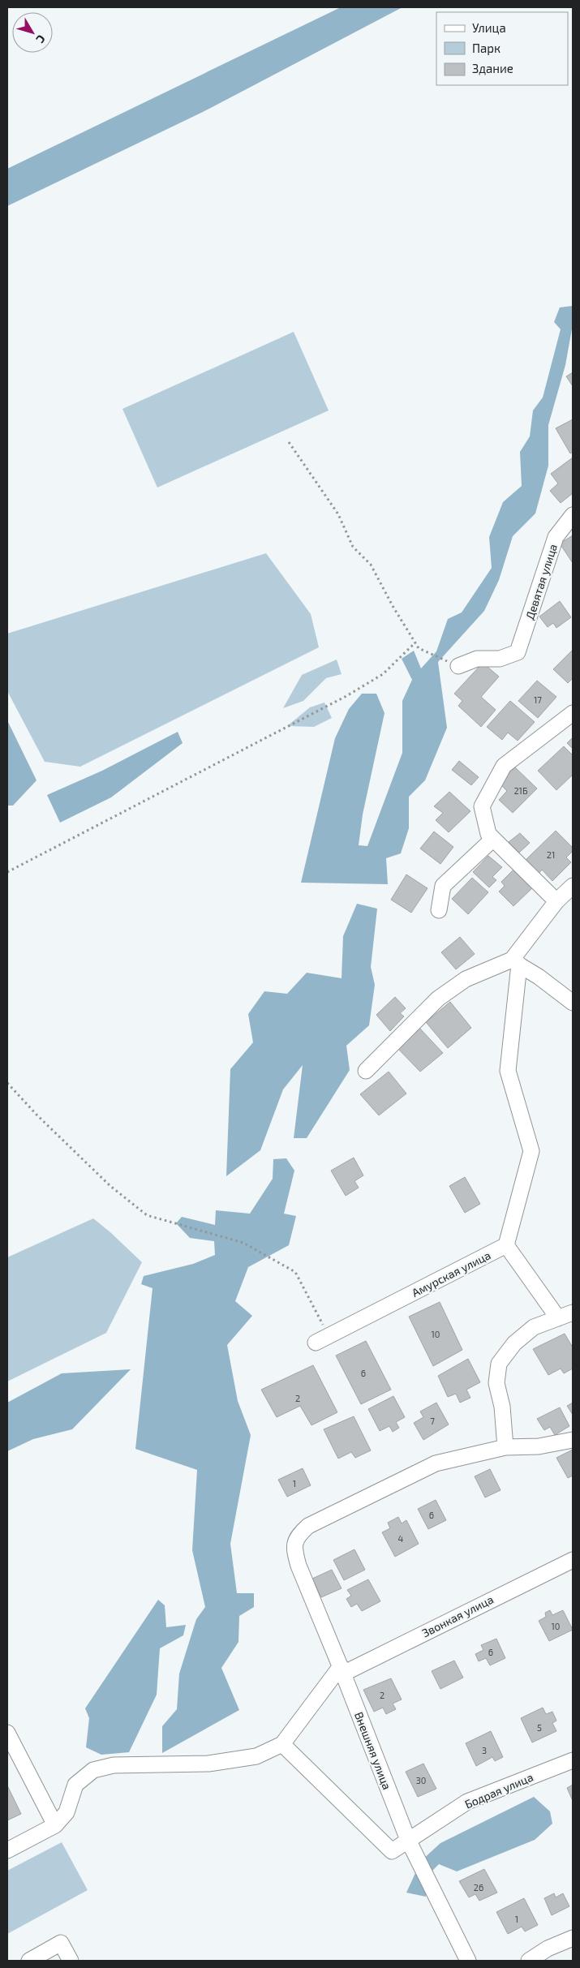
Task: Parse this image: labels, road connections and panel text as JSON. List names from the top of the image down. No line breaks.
{"streets":{"street":["Девятая улица","Амурская улица","Звонкая улица","Внешняя улица","Бодрая улица"]},"crossings":[["Звонкая улица","Внешняя улица"],["Внешняя улица","Бодрая улица"]],"house_numbers":["17","21Б","21","10","6","2","7","1","6","4","10","6","2","5","3","30","26","1"],"legend":["Улица","Парк","Здание"],"north":"bottom right"}
